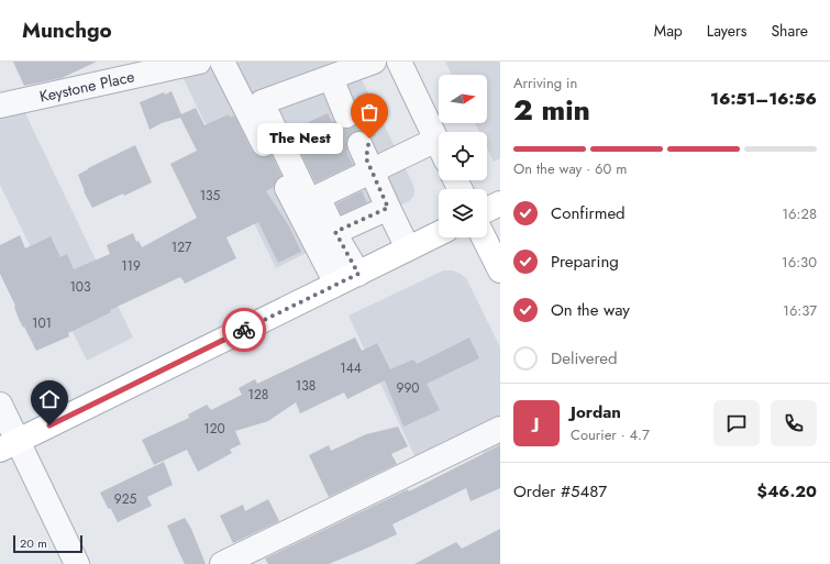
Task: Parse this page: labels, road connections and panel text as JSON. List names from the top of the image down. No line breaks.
{"streets":{"street":["Keystone Place"]},"places":["The Nest"],"house_numbers":["135","127","119","103","101","144","138","990","128","120","925"],"scale_bar":"20 m","north":"right","page":{"header":"Munchgo","nav":["Map","Layers","Share"],"heading":["2 min","Arriving in","16:51–16:56"],"panel":["Jordan","Courier · 4.7","Order #5487","$46.20"],"bubble":"The Nest","bar":"On the way · 60 m","list":[["Confirmed","16:28"],["Preparing","16:30"],["On the way","16:37"],"Delivered"],"round":"J","scale":"20 m"}}
